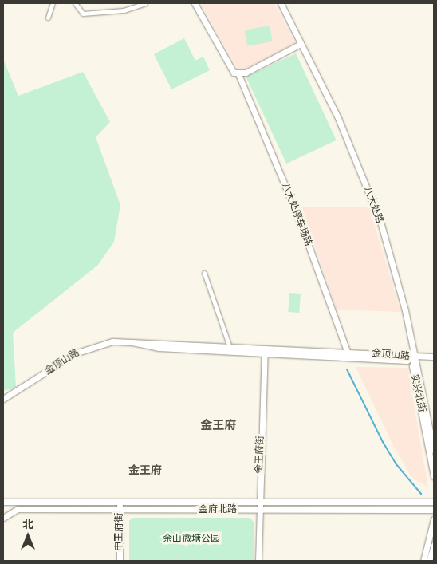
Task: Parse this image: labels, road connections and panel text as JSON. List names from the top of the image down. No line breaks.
{"streets":{"street":["八大处路","八大处停车场路","金顶山路","实兴北街","金王府街","金府北路","申王府街"]},"crossings":[["八大处路","金顶山路"],["八大处路","实兴北街"],["八大处停车场路","金顶山路"],["金顶山路","实兴北街"],["金顶山路","金王府街"],["金王府街","金府北路"],["金府北路","申王府街"]],"districts":["金王府","金王府"],"parks":["余山微塘公园"],"north":"top"}
